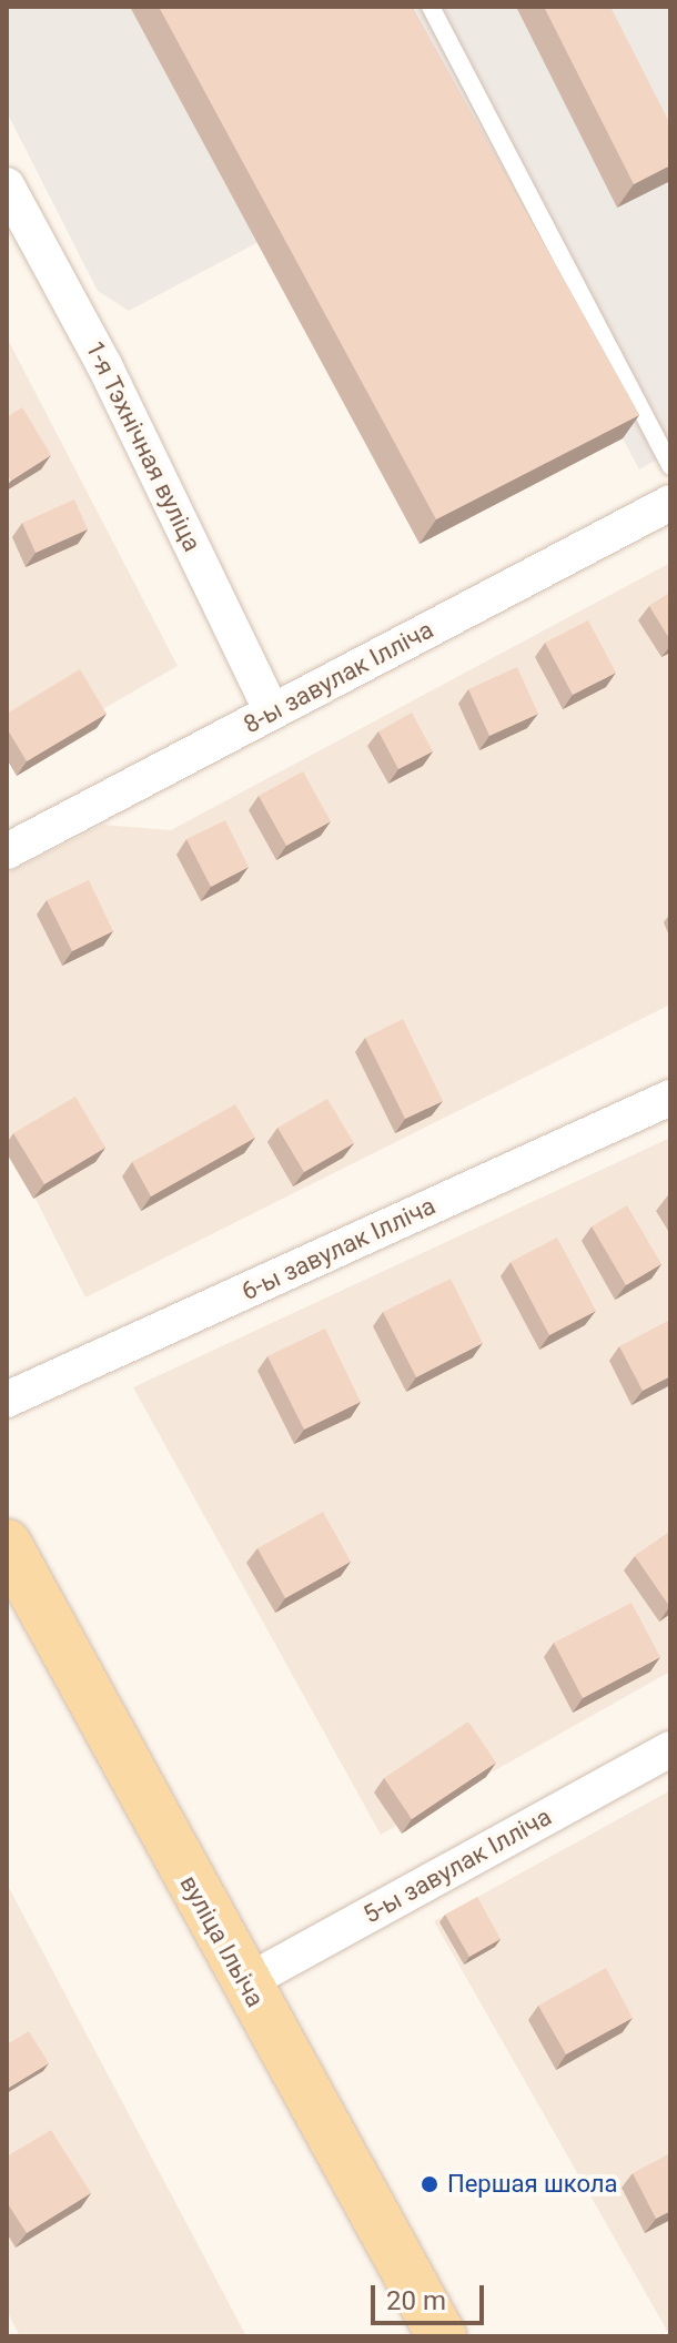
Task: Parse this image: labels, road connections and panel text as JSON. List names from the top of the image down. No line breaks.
{"streets":{"main road":["вуліца Ільіча"],"street":["1-я Тэхнічная вуліца","8-ы завулак Ілліча","6-ы завулак Ілліча","5-ы завулак Ілліча"]},"crossings":[["1-я Тэхнічная вуліца","8-ы завулак Ілліча"],["5-ы завулак Ілліча","вуліца Ільіча"]],"places":["Першая школа"],"scale_bar":"20 m"}
